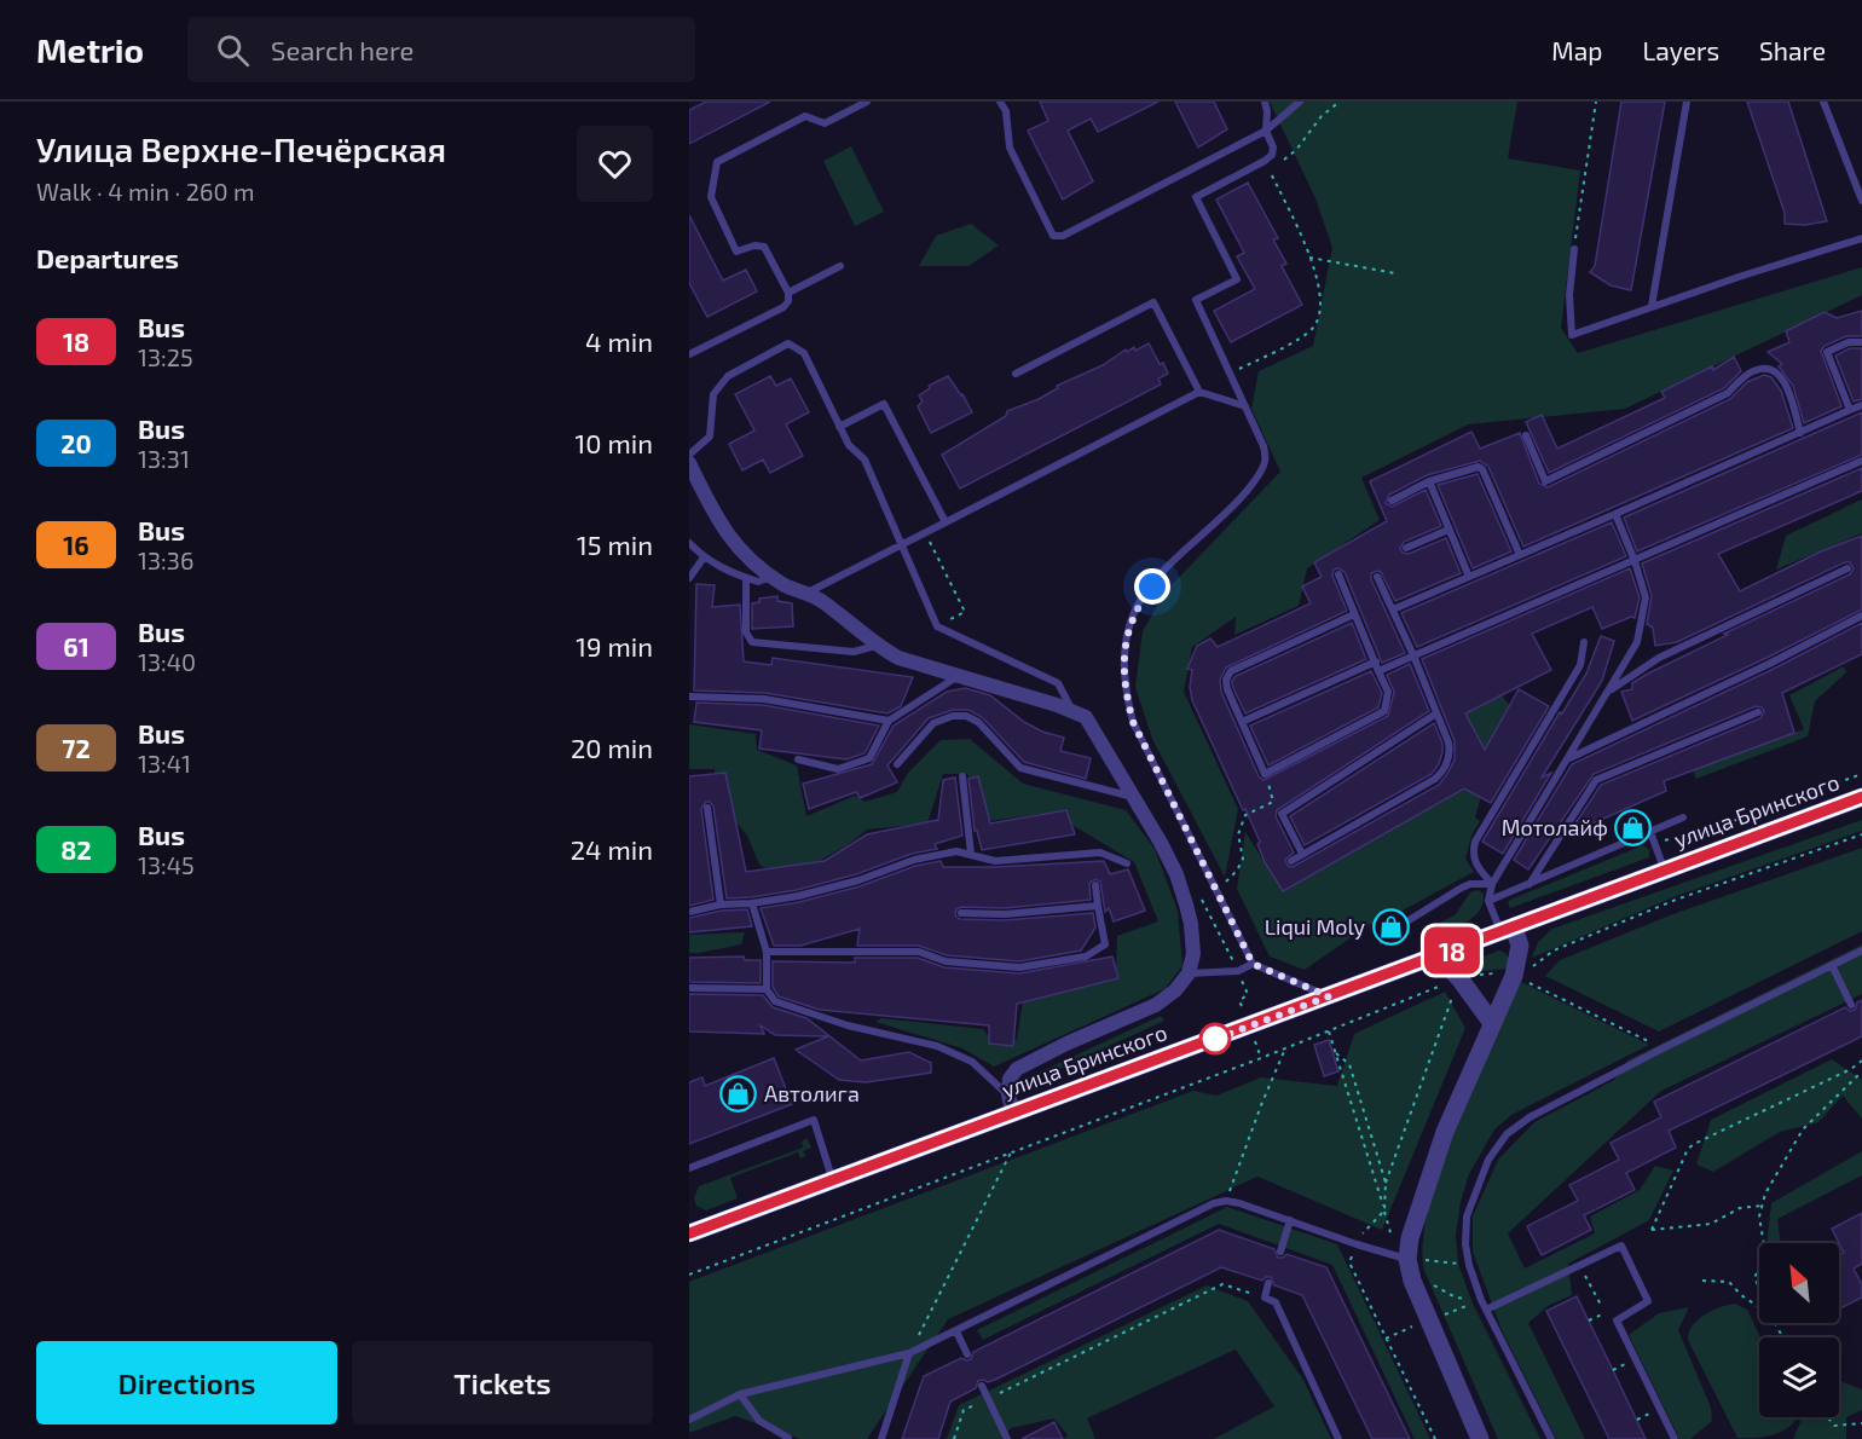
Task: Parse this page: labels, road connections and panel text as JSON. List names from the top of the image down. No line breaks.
{"streets":{"main road":["улица Бринского"]},"places":{"shop":["Мотолайф","Liqui Moly","Автолига"]},"lines":["bus line 18"],"north":"top left","page":{"header":"Metrio","search":"Search here","nav":["Map","Layers","Share"],"heading":[["Улица Верхне-Печёрская","Walk · 4 min · 260 m"],"Departures"],"on_map":"18","list":[{"mark":"18","name":"Bus","note":"13:25","value":"4 min"},{"mark":"20","name":"Bus","note":"13:31","value":"10 min"},{"mark":"16","name":"Bus","note":"13:36","value":"15 min"},{"mark":"61","name":"Bus","note":"13:40","value":"19 min"},{"mark":"72","name":"Bus","note":"13:41","value":"20 min"},{"mark":"82","name":"Bus","note":"13:45","value":"24 min"}],"buttons":["Directions","Tickets"]}}
